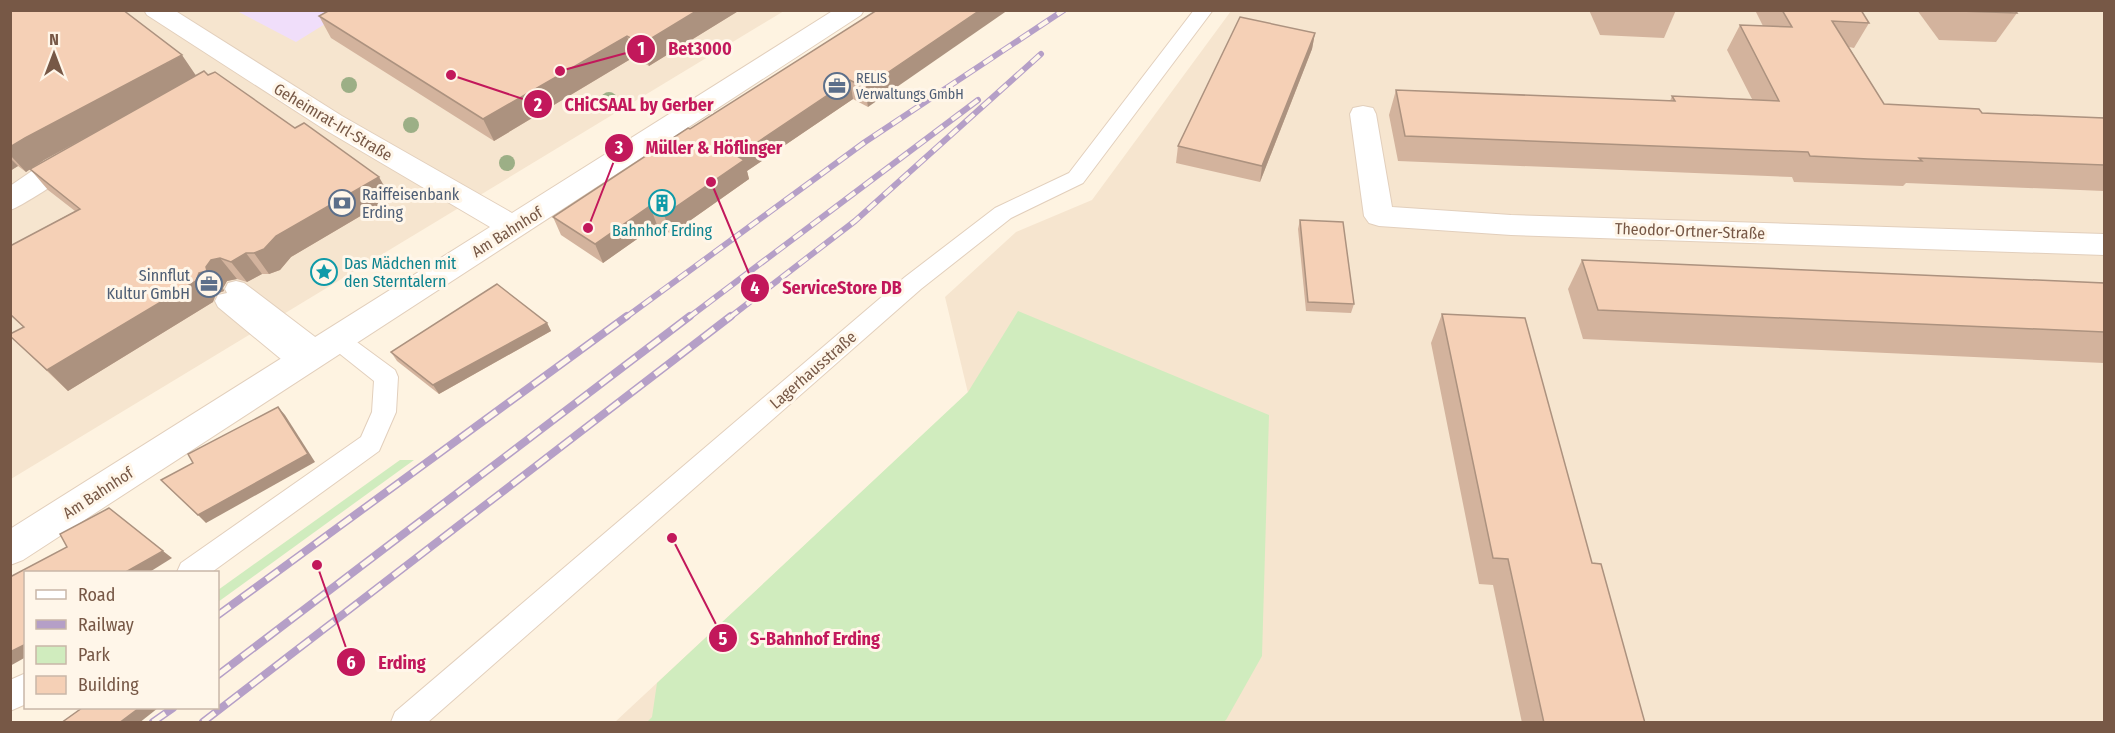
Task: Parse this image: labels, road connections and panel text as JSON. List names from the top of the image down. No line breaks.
{"streets":{"street":["Geheimrat-Irl-Straße","Theodor-Ortner-Straße","Am Bahnhof"],"lane":["Lagerhausstraße"]},"crossings":[["Geheimrat-Irl-Straße","Am Bahnhof"]],"places":{"other":["Bet3000","CHiCSAAL by Gerber","ServiceStore DB","Müller & Höflinger","S-Bahnhof Erding","Erding"],"office":["RELIS Verwaltungs GmbH","Sinnflut Kultur GmbH"],"bank":["Raiffeisenbank Erding"],"building":["Bahnhof Erding"],"place":["Das Mädchen mit den Sterntalern"]},"legend":["Road","Railway","Park","Building"],"north":"top"}
